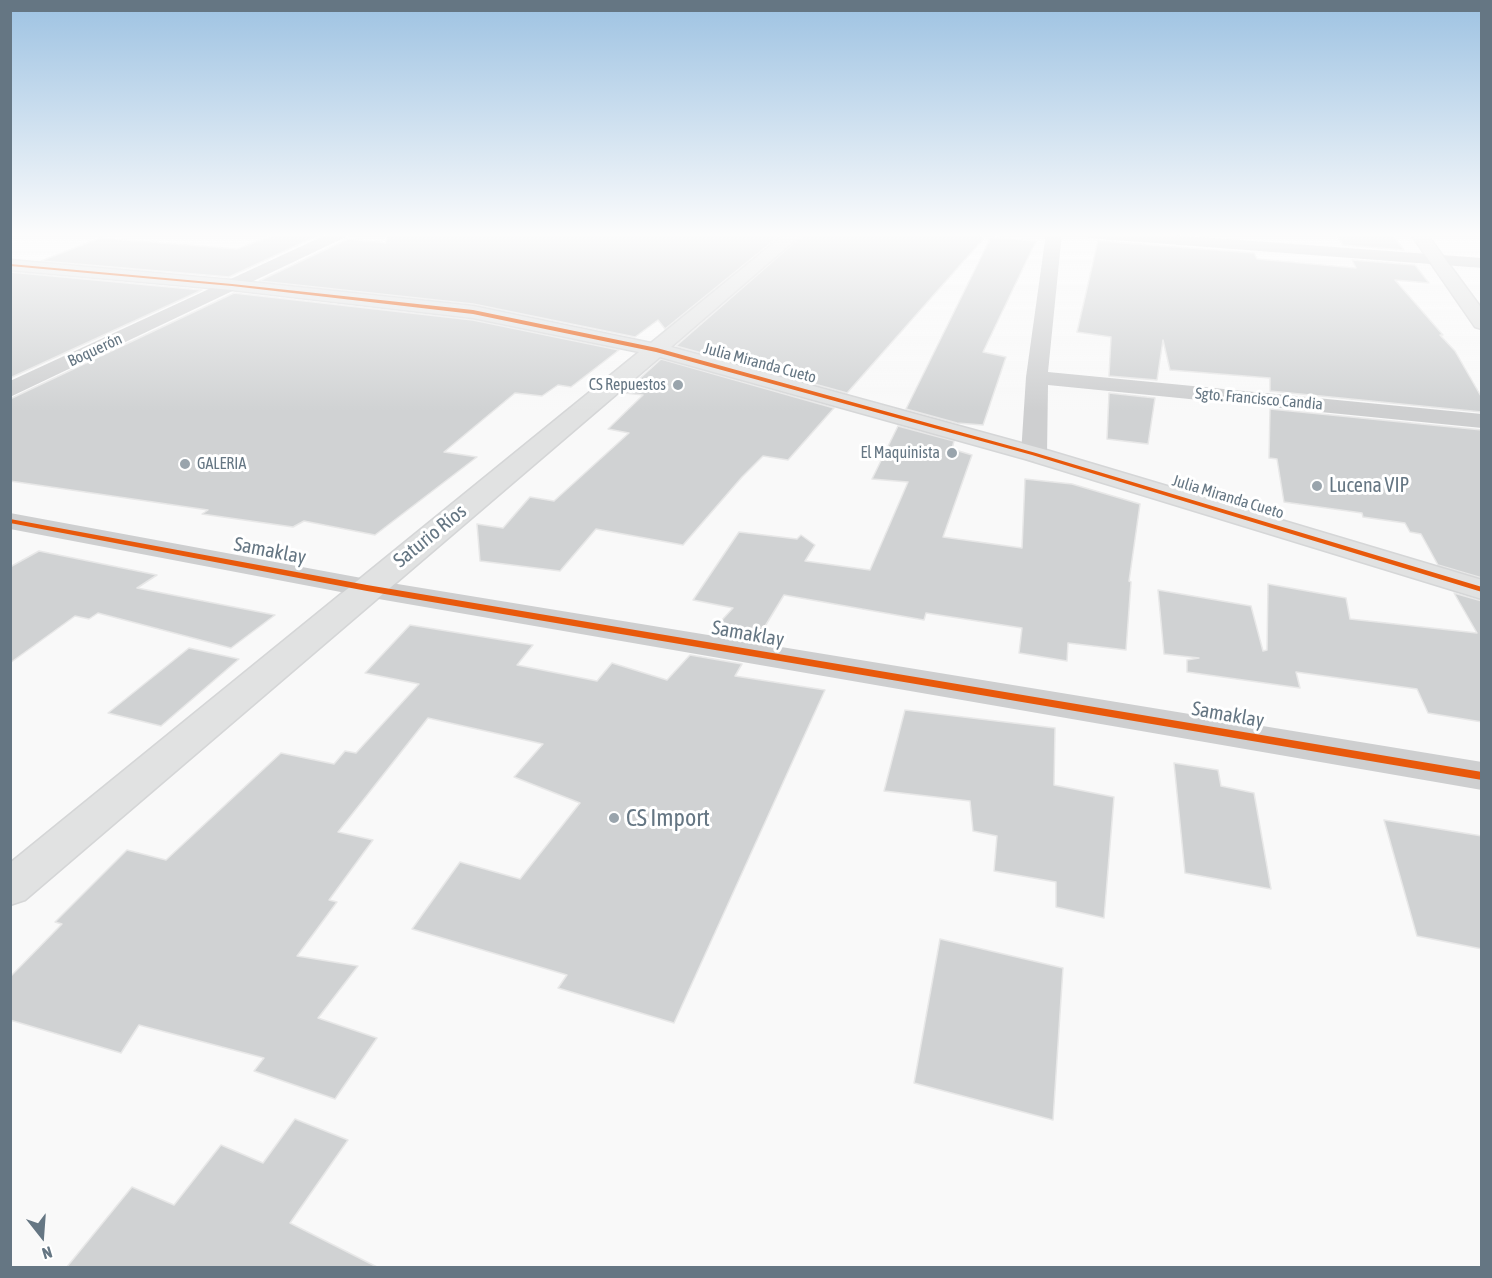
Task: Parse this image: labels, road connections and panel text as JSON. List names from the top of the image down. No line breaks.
{"streets":{"street":["Boquerón","Julia Miranda Cueto","Sgto. Francisco Candia","Saturio Ríos","Samaklay"]},"crossings":[["Julia Miranda Cueto","Saturio Ríos"],["Saturio Ríos","Samaklay"]],"places":["CS Repuestos","El Maquinista","GALERIA","Lucena VIP","CS Import"],"north":"bottom"}
